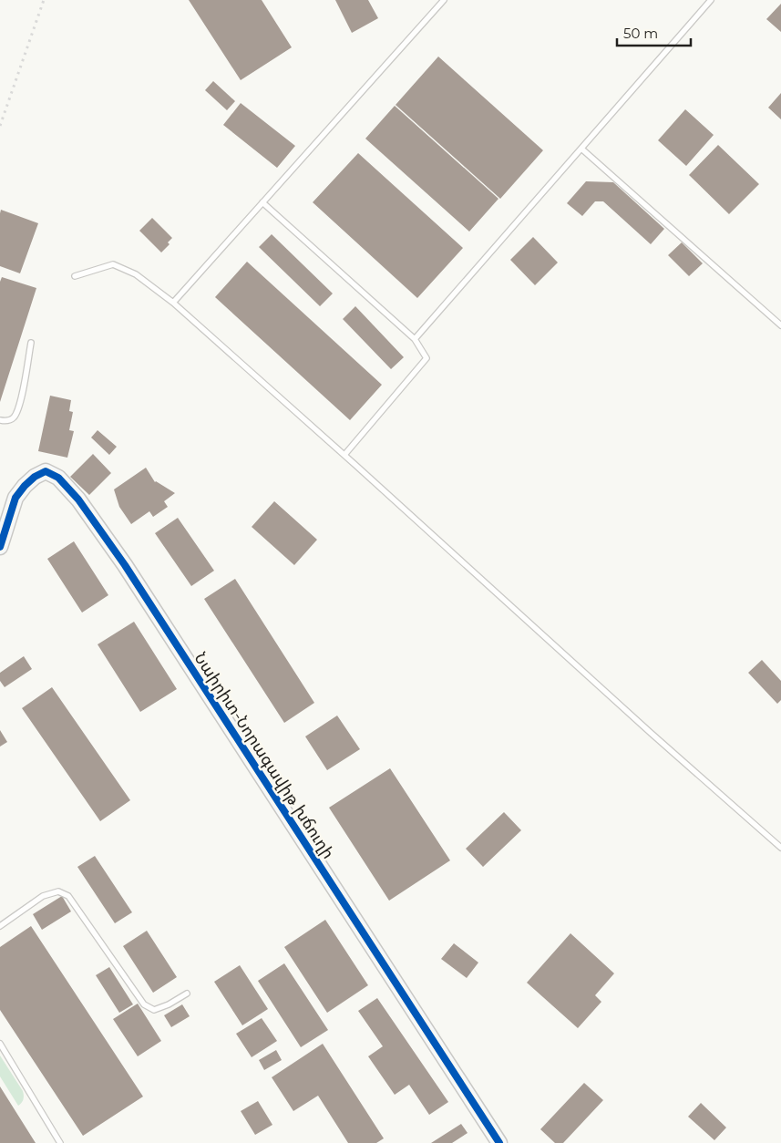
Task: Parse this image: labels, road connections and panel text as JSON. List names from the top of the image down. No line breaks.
{"streets":{"street":["Նաիրիտ-Նորագավիթ խճուղի"]},"scale_bar":"50 m"}
